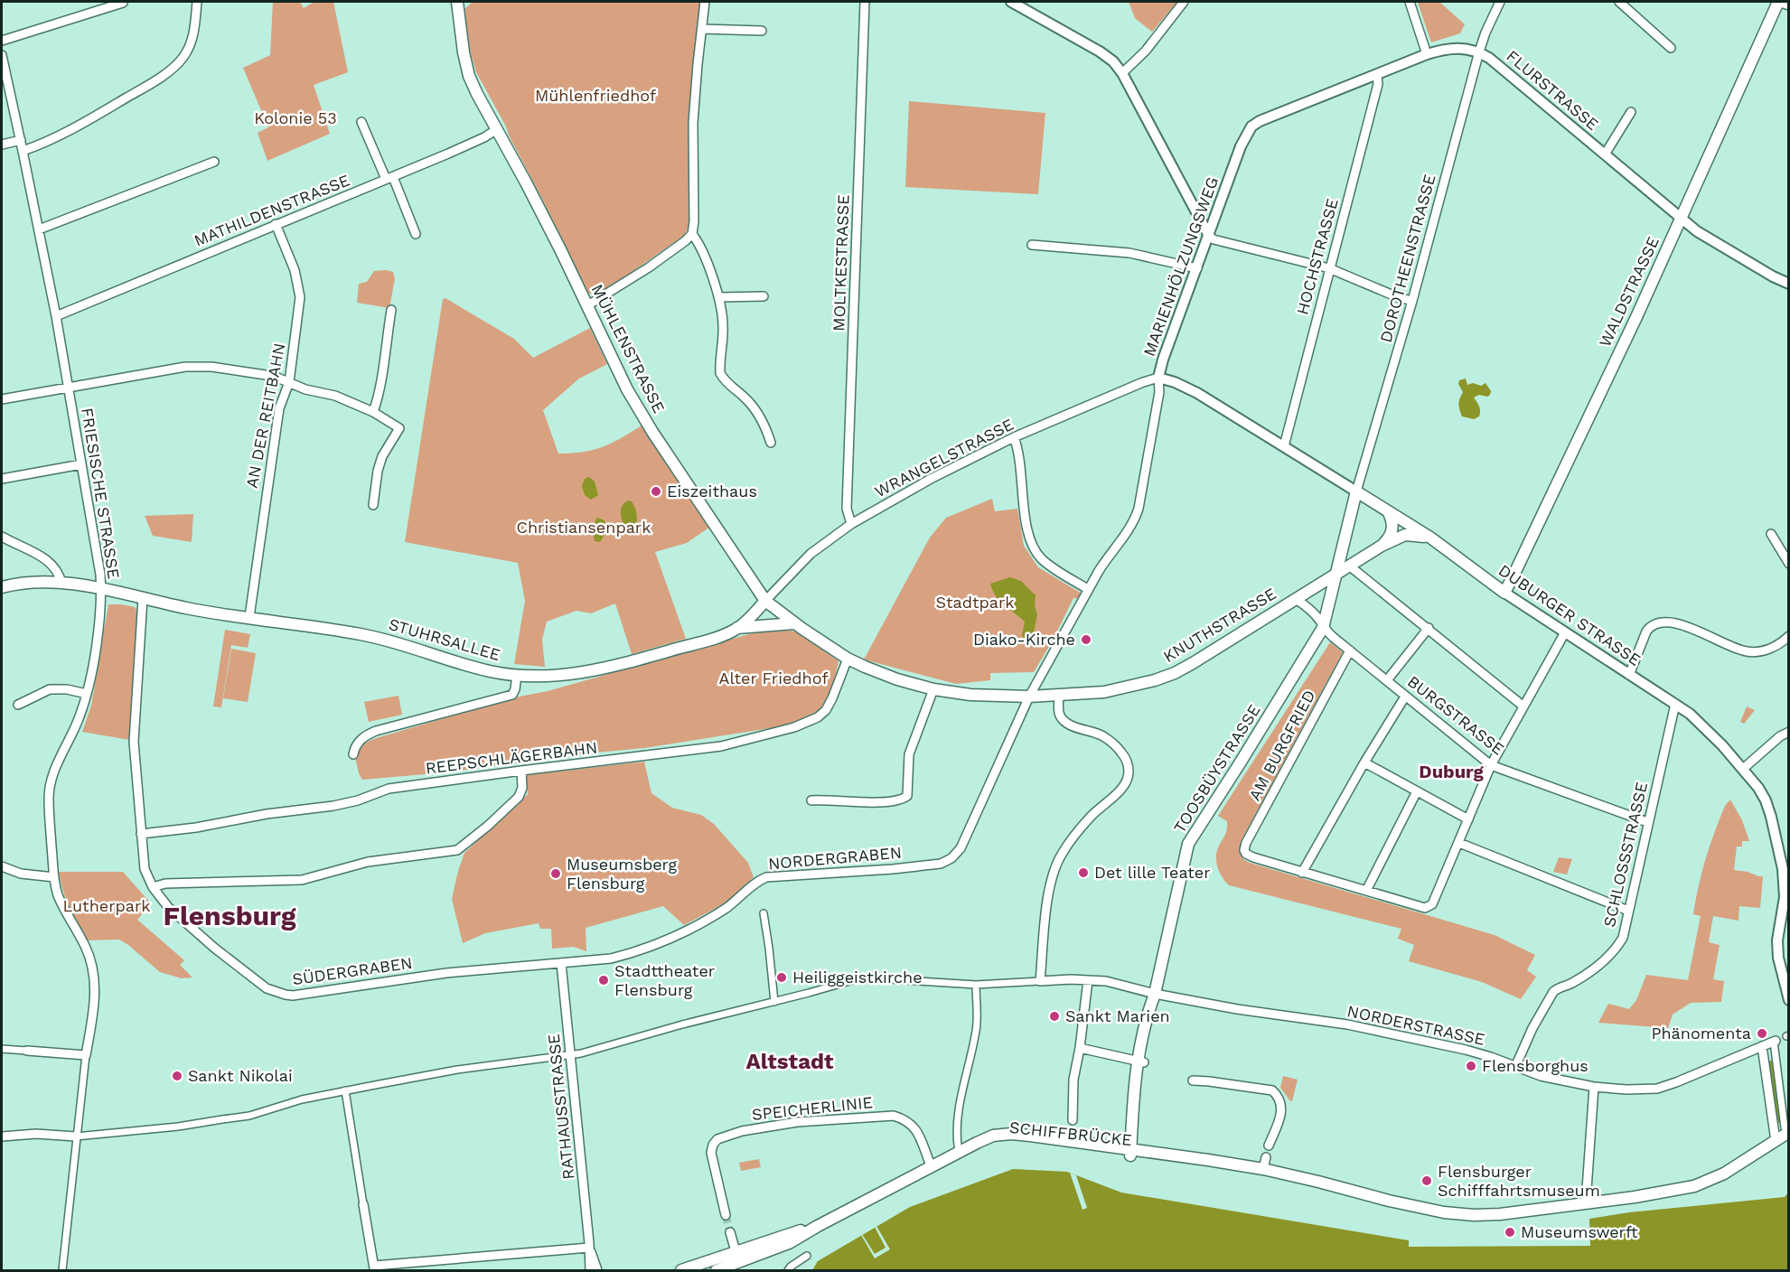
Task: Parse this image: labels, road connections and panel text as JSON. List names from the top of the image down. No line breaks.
{"streets":{"main road":["WALDSTRASSE","MÜHLENSTRASSE","DUBURGER STRASSE","KNUTHSTRASSE","STUHRSALLEE","TOOSBÜYSTRASSE","SCHIFFBRÜCKE"],"street":["FLURSTRASSE","MATHILDENSTRASSE","HOCHSTRASSE","DOROTHEENSTRASSE","MOLTKESTRASSE","MARIENHÖLZUNGSWEG","AN DER REITBAHN","WRANGELSTRASSE","FRIESISCHE STRASSE","BURGSTRASSE","AM BURGFRIED","REEPSCHLÄGERBAHN","SCHLOSSSTRASSE","NORDERGRABEN","SÜDERGRABEN","NORDERSTRASSE","RATHAUSSTRASSE","SPEICHERLINIE"]},"crossings":[["FLURSTRASSE","DOROTHEENSTRASSE"],["FLURSTRASSE","MARIENHÖLZUNGSWEG"],["FLURSTRASSE","WALDSTRASSE"],["MATHILDENSTRASSE","MÜHLENSTRASSE"],["MATHILDENSTRASSE","AN DER REITBAHN"],["MATHILDENSTRASSE","FRIESISCHE STRASSE"],["HOCHSTRASSE","MARIENHÖLZUNGSWEG"],["HOCHSTRASSE","DUBURGER STRASSE"],["DOROTHEENSTRASSE","MARIENHÖLZUNGSWEG"],["DOROTHEENSTRASSE","DUBURGER STRASSE"],["DOROTHEENSTRASSE","TOOSBÜYSTRASSE"],["MOLTKESTRASSE","WRANGELSTRASSE"],["MARIENHÖLZUNGSWEG","WRANGELSTRASSE"],["MARIENHÖLZUNGSWEG","DUBURGER STRASSE"],["MARIENHÖLZUNGSWEG","KNUTHSTRASSE"],["MARIENHÖLZUNGSWEG","NORDERGRABEN"],["WALDSTRASSE","DUBURGER STRASSE"],["MÜHLENSTRASSE","WRANGELSTRASSE"],["MÜHLENSTRASSE","KNUTHSTRASSE"],["MÜHLENSTRASSE","STUHRSALLEE"],["MÜHLENSTRASSE","REEPSCHLÄGERBAHN"],["AN DER REITBAHN","STUHRSALLEE"],["WRANGELSTRASSE","DUBURGER STRASSE"],["WRANGELSTRASSE","STUHRSALLEE"],["FRIESISCHE STRASSE","STUHRSALLEE"],["DUBURGER STRASSE","KNUTHSTRASSE"],["DUBURGER STRASSE","TOOSBÜYSTRASSE"],["DUBURGER STRASSE","SCHLOSSSTRASSE"],["KNUTHSTRASSE","BURGSTRASSE"],["KNUTHSTRASSE","REEPSCHLÄGERBAHN"],["KNUTHSTRASSE","TOOSBÜYSTRASSE"],["KNUTHSTRASSE","NORDERGRABEN"],["STUHRSALLEE","SÜDERGRABEN"],["BURGSTRASSE","AM BURGFRIED"],["BURGSTRASSE","TOOSBÜYSTRASSE"],["BURGSTRASSE","SCHLOSSSTRASSE"],["REEPSCHLÄGERBAHN","SÜDERGRABEN"],["TOOSBÜYSTRASSE","NORDERSTRASSE"],["TOOSBÜYSTRASSE","SCHIFFBRÜCKE"],["SCHLOSSSTRASSE","NORDERSTRASSE"],["NORDERGRABEN","SÜDERGRABEN"],["NORDERGRABEN","RATHAUSSTRASSE"],["SÜDERGRABEN","RATHAUSSTRASSE"],["SPEICHERLINIE","SCHIFFBRÜCKE"]],"districts":["Duburg","Flensburg","Altstadt"],"parks":["Mühlenfriedhof","Kolonie 53","Christiansenpark","Stadtpark","Alter Friedhof","Lutherpark"],"places":["Eiszeithaus","Diako-Kirche","Det lille Teater","Museumsberg Flensburg","Heiliggeistkirche","Stadttheater Flensburg","Sankt Marien","Phänomenta","Flensborghus","Sankt Nikolai","Flensburger Schifffahrtsmuseum","Museumswerft"]}
